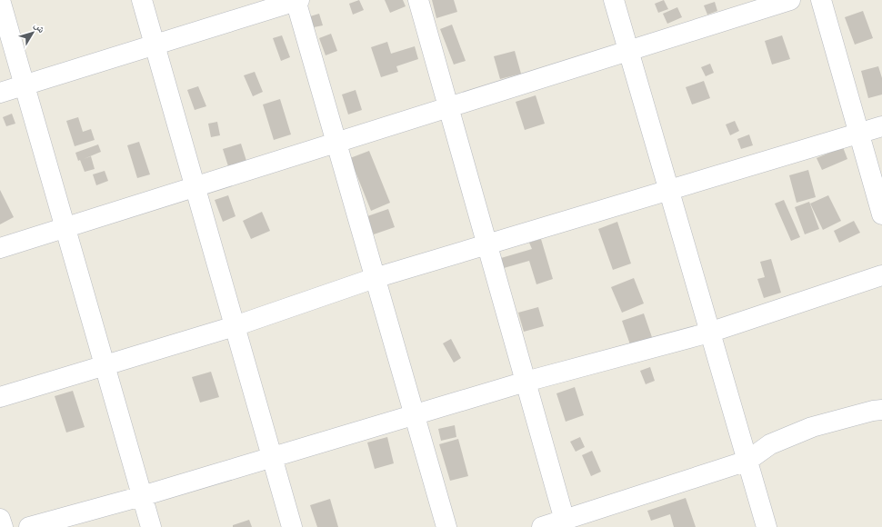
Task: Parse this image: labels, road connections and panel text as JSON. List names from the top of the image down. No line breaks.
{"north":"top right"}
